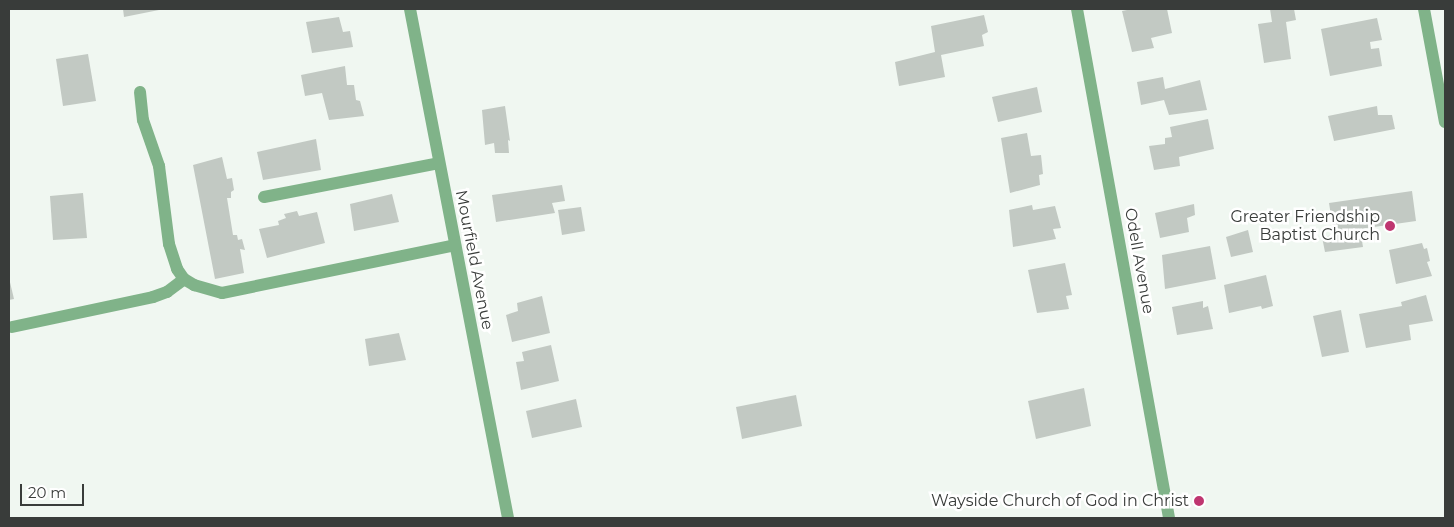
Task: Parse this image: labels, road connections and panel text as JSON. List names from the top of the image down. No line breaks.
{"streets":{"street":["Mourfield Avenue","Odell Avenue"]},"places":["Greater Friendship Baptist Church","Wayside Church of God in Christ"],"scale_bar":"20 m"}
